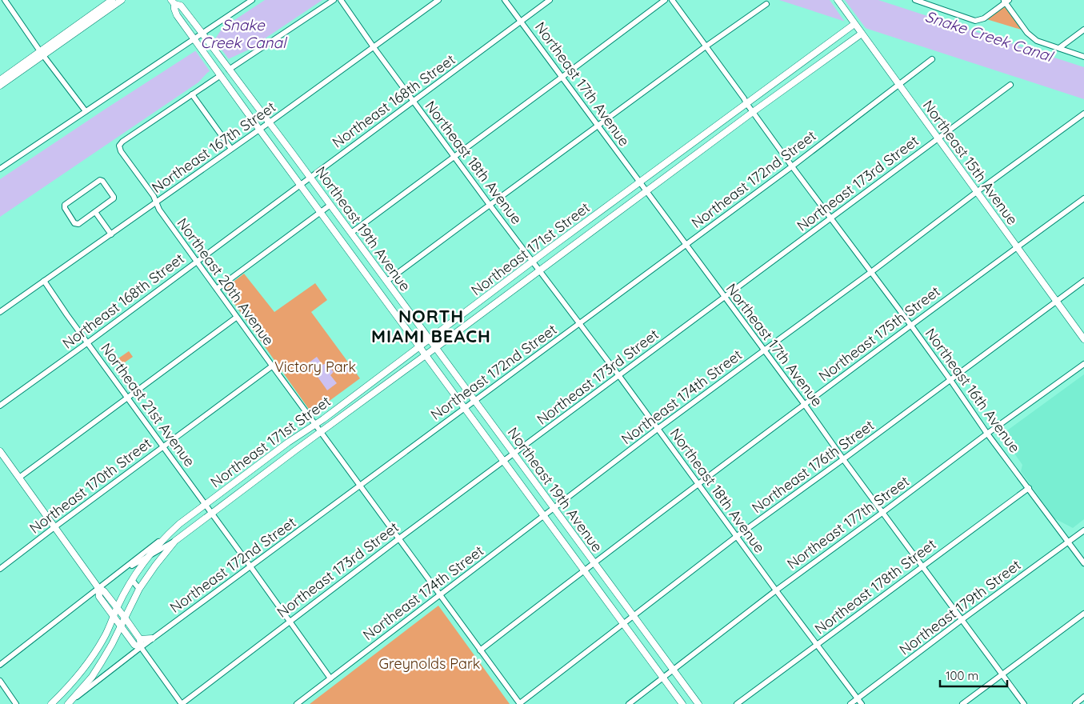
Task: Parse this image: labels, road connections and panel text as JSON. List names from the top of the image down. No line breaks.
{"streets":{"street":["Northeast 17th Avenue","Northeast 168th Street","Northeast 167th Street","Northeast 18th Avenue","Northeast 15th Avenue","Northeast 172nd Street","Northeast 173rd Street","Northeast 19th Avenue","Northeast 171st Street","Northeast 20th Avenue","Northeast 175th Street","Northeast 16th Avenue","Northeast 174th Street","Northeast 21st Avenue","Northeast 176th Street","Northeast 170th Street","Northeast 177th Street","Northeast 178th Street","Northeast 179th Street"]},"crossings":[["Northeast 17th Avenue","Northeast 168th Street"],["Northeast 17th Avenue","Northeast 172nd Street"],["Northeast 17th Avenue","Northeast 173rd Street"],["Northeast 17th Avenue","Northeast 171st Street"],["Northeast 17th Avenue","Northeast 175th Street"],["Northeast 17th Avenue","Northeast 174th Street"],["Northeast 17th Avenue","Northeast 176th Street"],["Northeast 17th Avenue","Northeast 177th Street"],["Northeast 17th Avenue","Northeast 178th Street"],["Northeast 17th Avenue","Northeast 179th Street"],["Northeast 168th Street","Northeast 18th Avenue"],["Northeast 168th Street","Northeast 19th Avenue"],["Northeast 168th Street","Northeast 20th Avenue"],["Northeast 168th Street","Northeast 21st Avenue"],["Northeast 167th Street","Northeast 18th Avenue"],["Northeast 167th Street","Northeast 19th Avenue"],["Northeast 167th Street","Northeast 20th Avenue"],["Northeast 167th Street","Northeast 21st Avenue"],["Northeast 18th Avenue","Northeast 172nd Street"],["Northeast 18th Avenue","Northeast 173rd Street"],["Northeast 18th Avenue","Northeast 171st Street"],["Northeast 18th Avenue","Northeast 175th Street"],["Northeast 18th Avenue","Northeast 174th Street"],["Northeast 18th Avenue","Northeast 176th Street"],["Northeast 18th Avenue","Northeast 177th Street"],["Northeast 18th Avenue","Northeast 178th Street"],["Northeast 18th Avenue","Northeast 179th Street"],["Northeast 15th Avenue","Northeast 172nd Street"],["Northeast 15th Avenue","Northeast 173rd Street"],["Northeast 15th Avenue","Northeast 171st Street"],["Northeast 15th Avenue","Northeast 175th Street"],["Northeast 15th Avenue","Northeast 174th Street"],["Northeast 15th Avenue","Northeast 176th Street"],["Northeast 172nd Street","Northeast 19th Avenue"],["Northeast 172nd Street","Northeast 171st Street"],["Northeast 172nd Street","Northeast 20th Avenue"],["Northeast 172nd Street","Northeast 16th Avenue"],["Northeast 172nd Street","Northeast 21st Avenue"],["Northeast 173rd Street","Northeast 19th Avenue"],["Northeast 173rd Street","Northeast 20th Avenue"],["Northeast 173rd Street","Northeast 16th Avenue"],["Northeast 173rd Street","Northeast 21st Avenue"],["Northeast 19th Avenue","Northeast 171st Street"],["Northeast 19th Avenue","Northeast 175th Street"],["Northeast 19th Avenue","Northeast 174th Street"],["Northeast 19th Avenue","Northeast 176th Street"],["Northeast 19th Avenue","Northeast 177th Street"],["Northeast 171st Street","Northeast 20th Avenue"],["Northeast 171st Street","Northeast 16th Avenue"],["Northeast 171st Street","Northeast 21st Avenue"],["Northeast 20th Avenue","Northeast 175th Street"],["Northeast 20th Avenue","Northeast 174th Street"],["Northeast 20th Avenue","Northeast 176th Street"],["Northeast 20th Avenue","Northeast 170th Street"],["Northeast 175th Street","Northeast 16th Avenue"],["Northeast 16th Avenue","Northeast 174th Street"],["Northeast 16th Avenue","Northeast 176th Street"],["Northeast 16th Avenue","Northeast 177th Street"],["Northeast 16th Avenue","Northeast 178th Street"],["Northeast 16th Avenue","Northeast 179th Street"],["Northeast 174th Street","Northeast 21st Avenue"],["Northeast 21st Avenue","Northeast 170th Street"]],"districts":["NORTH MIAMI BEACH"],"water":["Snake Creek Canal"],"parks":["Victory Park","Greynolds Park"],"scale_bar":"100 m"}
